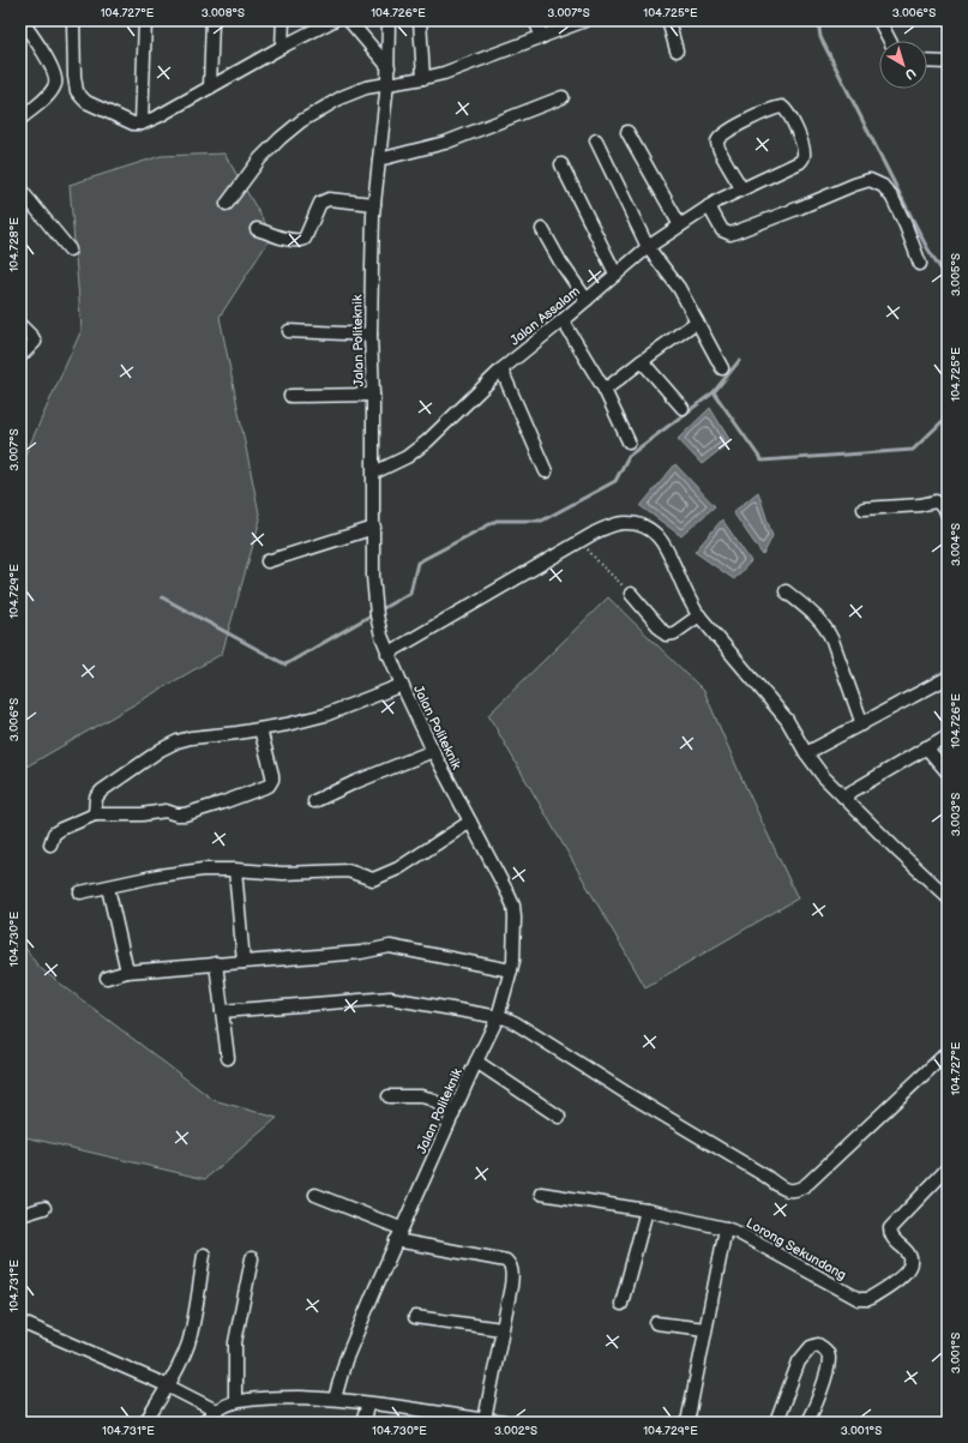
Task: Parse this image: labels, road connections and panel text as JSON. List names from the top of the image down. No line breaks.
{"streets":{"street":["Jalan Assalam","Jalan Politeknik","Lorong Sekundang"]},"crossings":[["Jalan Assalam","Jalan Politeknik"]],"north":"bottom right","coordinates":["104.727°E","3.008°S","104.726°E","3.007°S","104.725°E","3.006°S","104.728°E","3.005°S","3.004°S","104.729°E","3.003°S","104.730°E","104.731°E","3.001°S","3.002°S"]}
